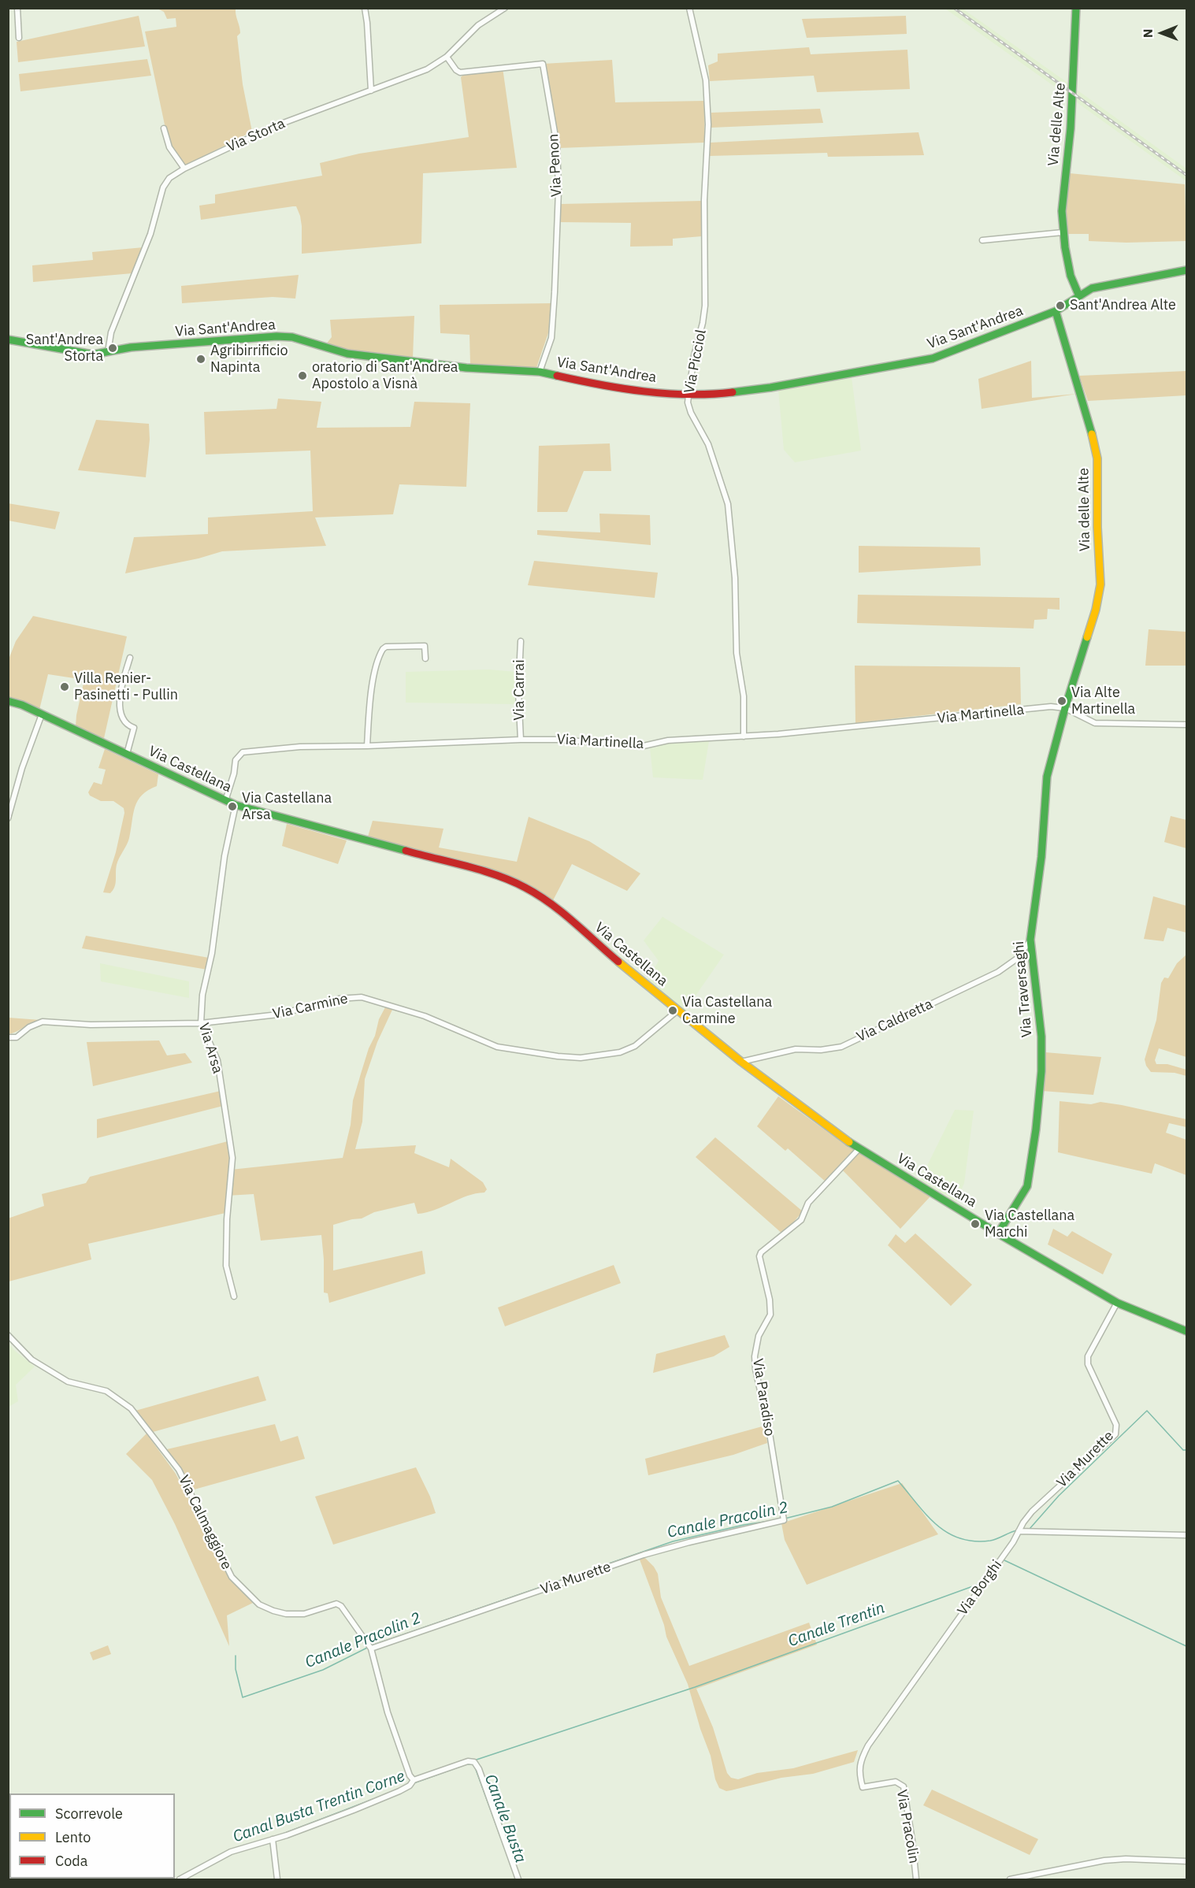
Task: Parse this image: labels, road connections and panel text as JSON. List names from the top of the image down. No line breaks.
{"streets":{"street":["Via delle Alte","Via Storta","Via Penon","Via Sant'Andrea","Via Picciol","Via Carrai","Via Martinella","Via Castellana","Via Traversaghi","Via Carmine","Via Caldretta","Via Arsa","Via Paradiso","Via Murette","Via Calmaggiore","Via Borghi","Via Pracolin"]},"crossings":[["Via delle Alte","Via Sant'Andrea"],["Via delle Alte","Via Martinella"],["Via delle Alte","Via Traversaghi"],["Via Storta","Via Penon"],["Via Storta","Via Sant'Andrea"],["Via Penon","Via Sant'Andrea"],["Via Sant'Andrea","Via Picciol"],["Via Picciol","Via Martinella"],["Via Carrai","Via Martinella"],["Via Martinella","Via Castellana"],["Via Martinella","Via Traversaghi"],["Via Castellana","Via Traversaghi"],["Via Castellana","Via Carmine"],["Via Castellana","Via Caldretta"],["Via Castellana","Via Arsa"],["Via Castellana","Via Paradiso"],["Via Castellana","Via Murette"],["Via Traversaghi","Via Caldretta"],["Via Carmine","Via Arsa"],["Via Paradiso","Via Murette"],["Via Murette","Via Calmaggiore"],["Via Murette","Via Borghi"],["Via Borghi","Via Pracolin"]],"water":["Canale Pracolin 2","Canale Trentin","Canal Busta Trentin Corne","Canale Busta"],"places":["Sant'Andrea Alte","Sant'Andrea Storta","Agribirrificio Napinta","oratorio di Sant'Andrea Apostolo a Visnà","Villa Renier- Pasinetti - Pullin","Via Alte Martinella","Via Castellana Arsa","Via Castellana Carmine","Via Castellana Marchi"],"legend":["Scorrevole","Lento","Coda"],"north":"left"}
